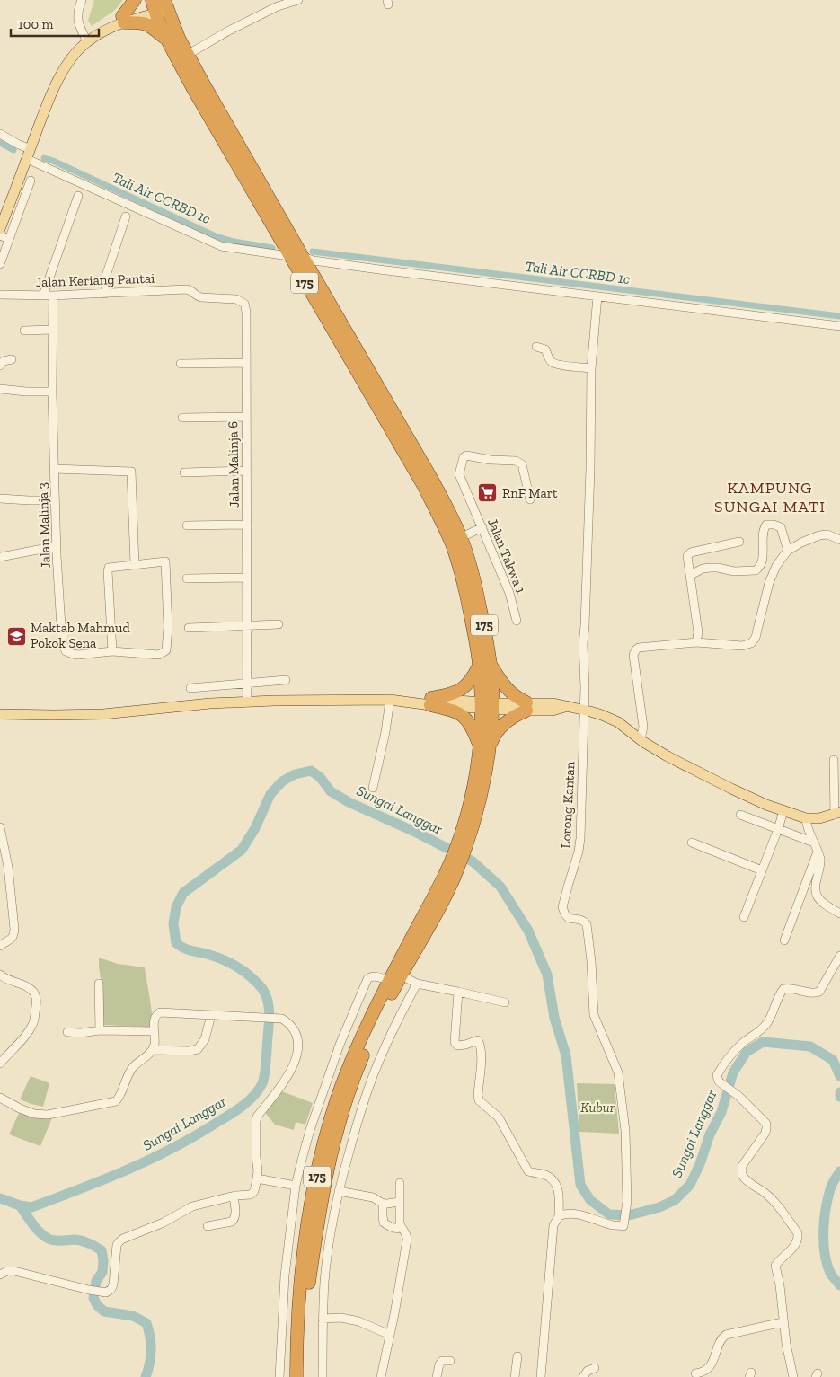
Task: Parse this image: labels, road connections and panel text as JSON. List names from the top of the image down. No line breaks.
{"streets":{"highway":["175"],"street":["Jalan Keriang Pantai","Jalan Malinja 6","Jalan Malinja 3","Jalan Takwa 1","Lorong Kantan"]},"crossings":[["Jalan Keriang Pantai","Jalan Malinja 6"],["Jalan Keriang Pantai","Jalan Malinja 3"]],"districts":["KAMPUNG SUNGAI MATI"],"water":["Tali Air CCRBD 1c","Sungai Langgar"],"parks":["Kubur"],"places":{"supermarket":["RnF Mart"],"school or university":["Maktab Mahmud Pokok Sena"]},"scale_bar":"100 m"}
